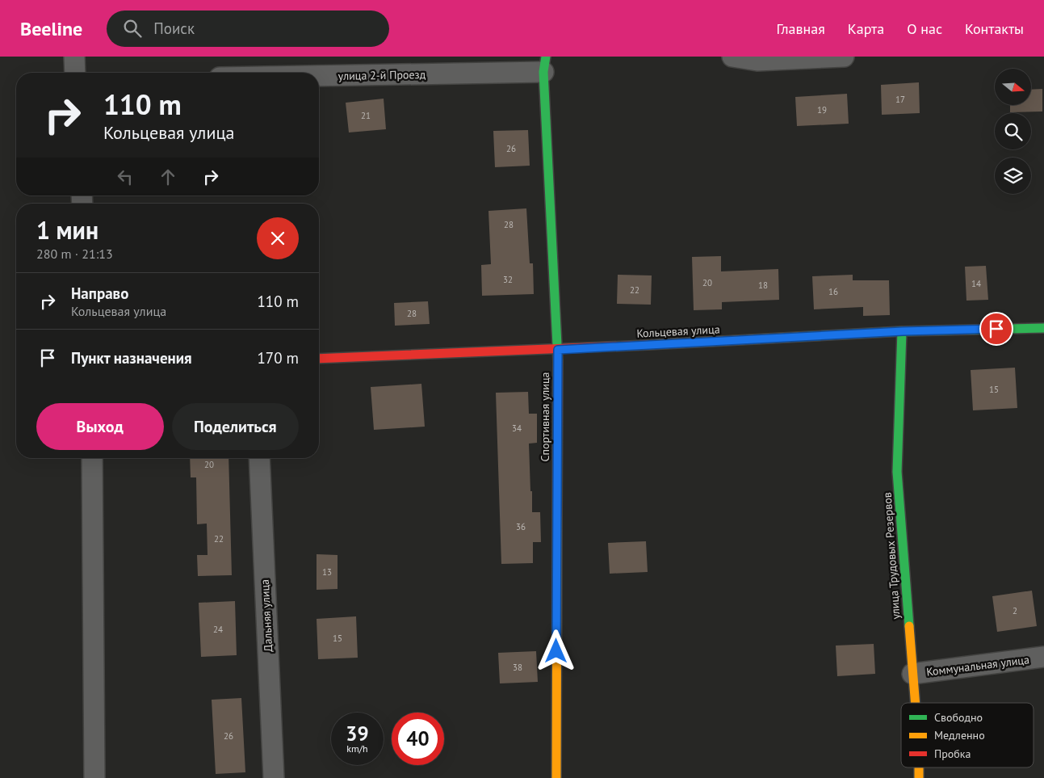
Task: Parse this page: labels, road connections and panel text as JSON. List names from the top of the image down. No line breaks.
{"streets":{"street":["улица 2-й Проезд","Кольцевая улица","Спортивная улица","улица Трудовых Резервов","Дальняя улица","Коммунальная улица"]},"crossings":[["улица 2-й Проезд","Спортивная улица"],["Кольцевая улица","Спортивная улица"],["Кольцевая улица","улица Трудовых Резервов"],["улица Трудовых Резервов","Коммунальная улица"]],"house_numbers":["17","19","21","26","28","32","20","14","18","22","16","28","15","34","20","36","22","13","2","24","15","38","26"],"legend":["Свободно","Медленно","Пробка"],"north":"right","page":{"header":"Beeline","search":"Поиск","nav":["Главная","Карта","О нас","Контакты"],"turn":["110 m","Кольцевая улица"],"heading":["1 мин","280 m · 21:13"],"list":[{"name":"Направо","note":"Кольцевая улица","value":"110 m"},{"name":"Пункт назначения","value":"170 m"}],"buttons":["Выход","Поделиться"],"speed":"39 km/h","limit":"40"}}
